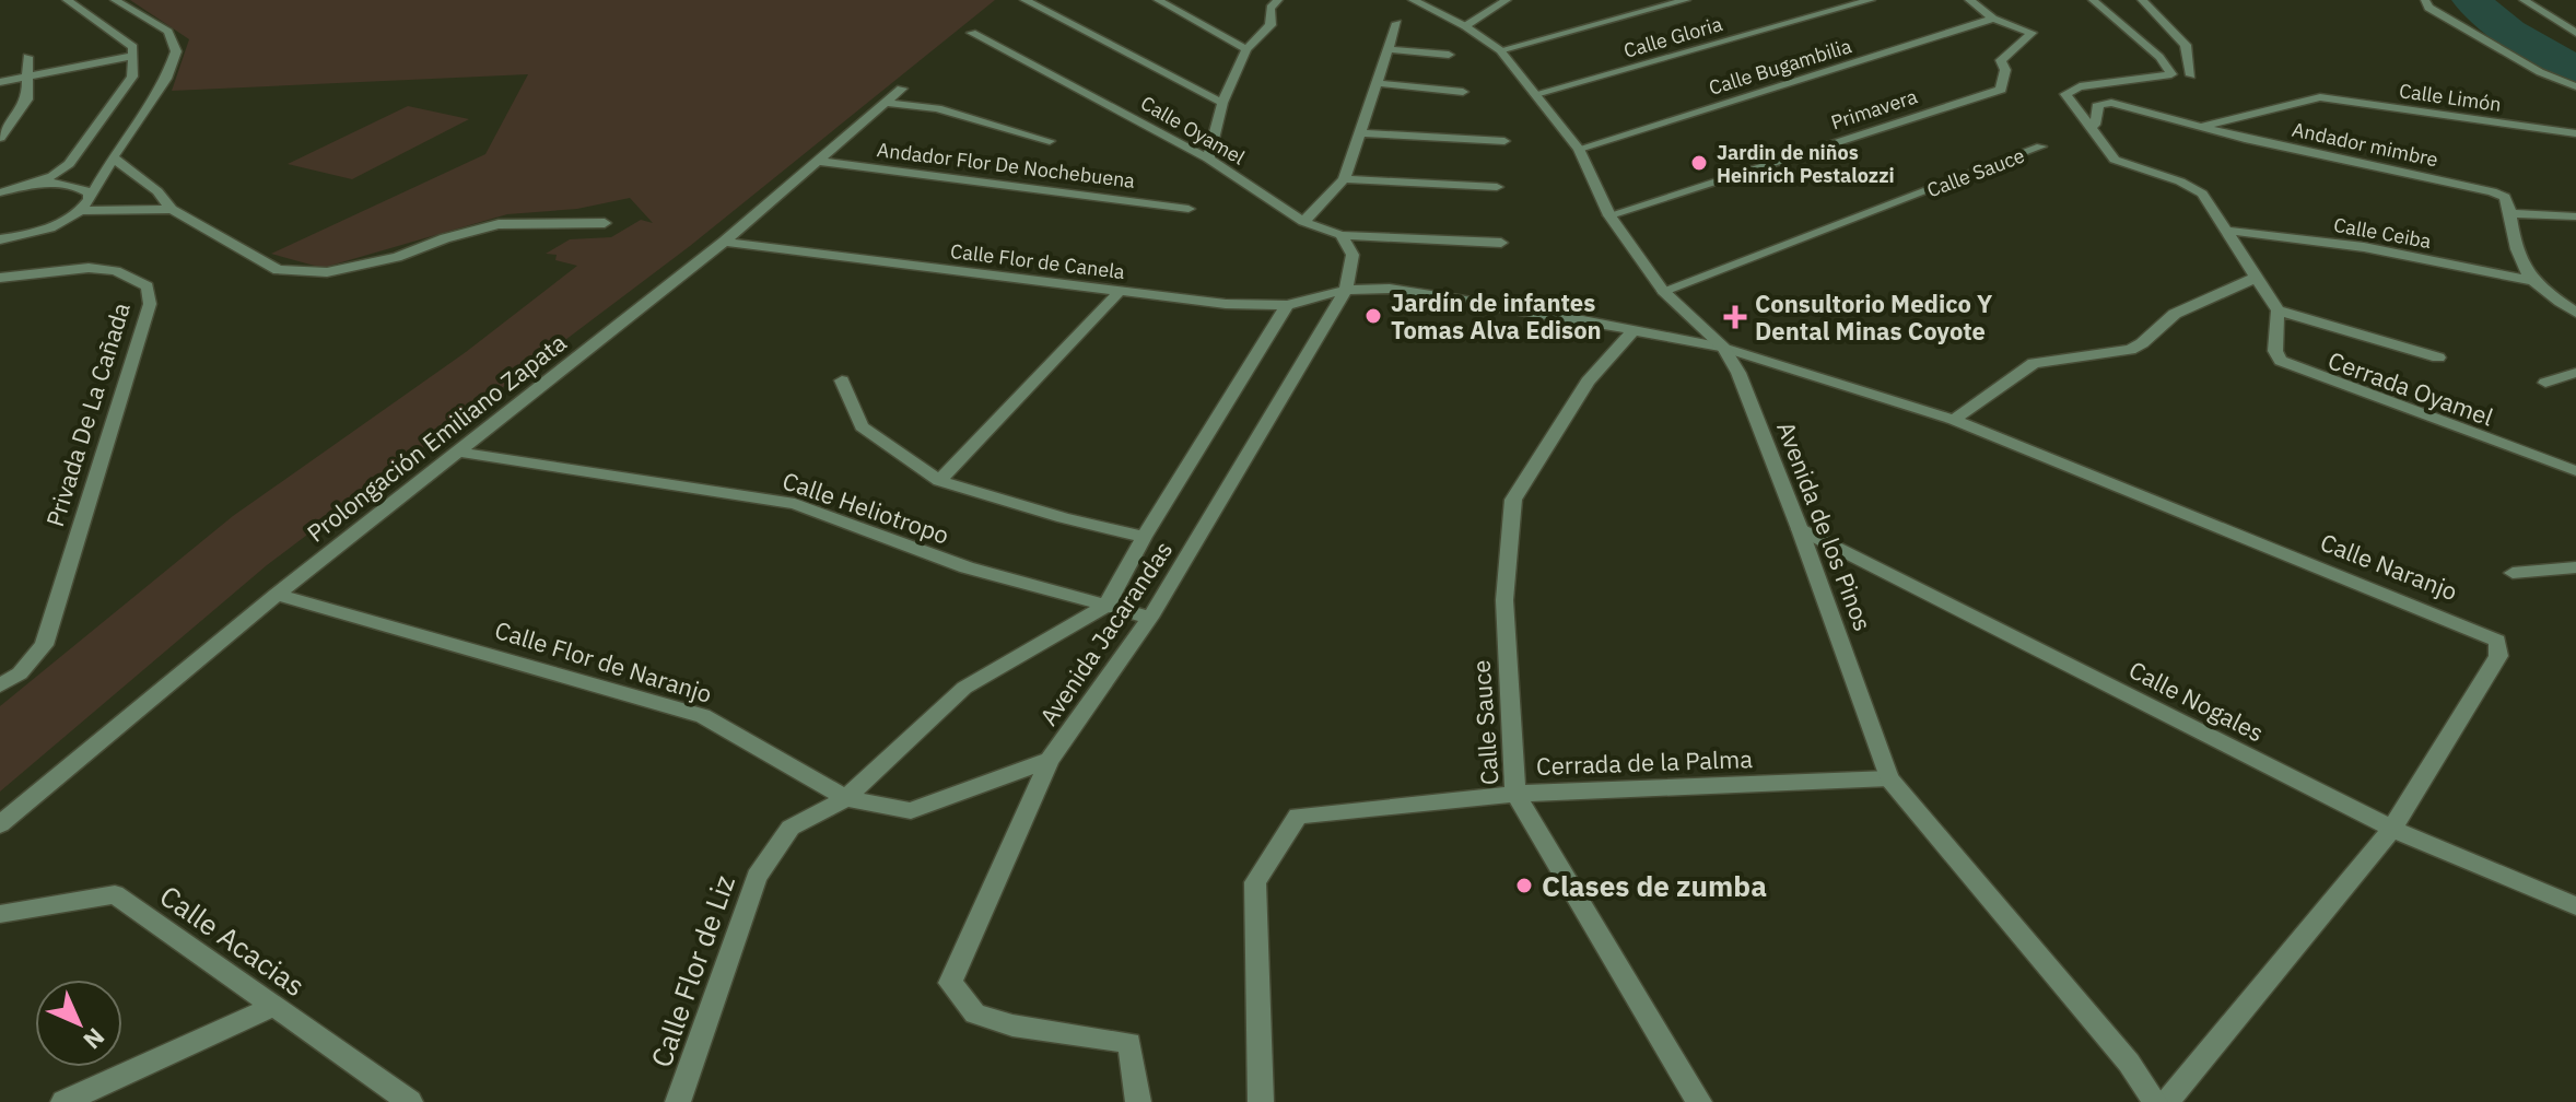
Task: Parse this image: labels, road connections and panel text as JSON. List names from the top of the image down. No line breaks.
{"streets":{"street":["Calle Gloria","Calle Bugambilia","Calle Limón","Primavera","Calle Oyamel","Andador mimbre","Andador Flor De Nochebuena","Calle Sauce","Calle Ceiba","Calle Flor de Canela","Cerrada Oyamel","Privada De La Cañada","Prolongación Emiliano Zapata","Calle Heliotropo","Avenida de los Pinos","Calle Naranjo","Avenida Jacarandas","Calle Flor de Naranjo","Calle Nogales","Cerrada de la Palma","Calle Acacias","Calle Flor de Liz"]},"crossings":[["Calle Gloria","Avenida de los Pinos"],["Calle Bugambilia","Primavera"],["Calle Bugambilia","Avenida de los Pinos"],["Calle Limón","Andador mimbre"],["Primavera","Avenida de los Pinos"],["Andador Flor De Nochebuena","Prolongación Emiliano Zapata"],["Calle Sauce","Calle Flor de Canela"],["Calle Sauce","Avenida de los Pinos"],["Calle Sauce","Calle Naranjo"],["Calle Sauce","Cerrada de la Palma"],["Calle Flor de Canela","Prolongación Emiliano Zapata"],["Calle Flor de Canela","Calle Naranjo"],["Calle Flor de Canela","Avenida Jacarandas"],["Prolongación Emiliano Zapata","Calle Heliotropo"],["Prolongación Emiliano Zapata","Calle Flor de Naranjo"],["Calle Heliotropo","Avenida Jacarandas"],["Avenida de los Pinos","Calle Naranjo"],["Avenida de los Pinos","Calle Nogales"],["Avenida de los Pinos","Cerrada de la Palma"],["Calle Naranjo","Calle Nogales"],["Avenida Jacarandas","Calle Flor de Naranjo"],["Avenida Jacarandas","Calle Flor de Liz"],["Calle Flor de Naranjo","Calle Flor de Liz"]],"places":{"other":["Jardin de niños Heinrich Pestalozzi","Jardín de infantes Tomas Alva Edison","Clases de zumba"],"health":["Consultorio Medico Y Dental Minas Coyote"]},"north":"bottom right"}
